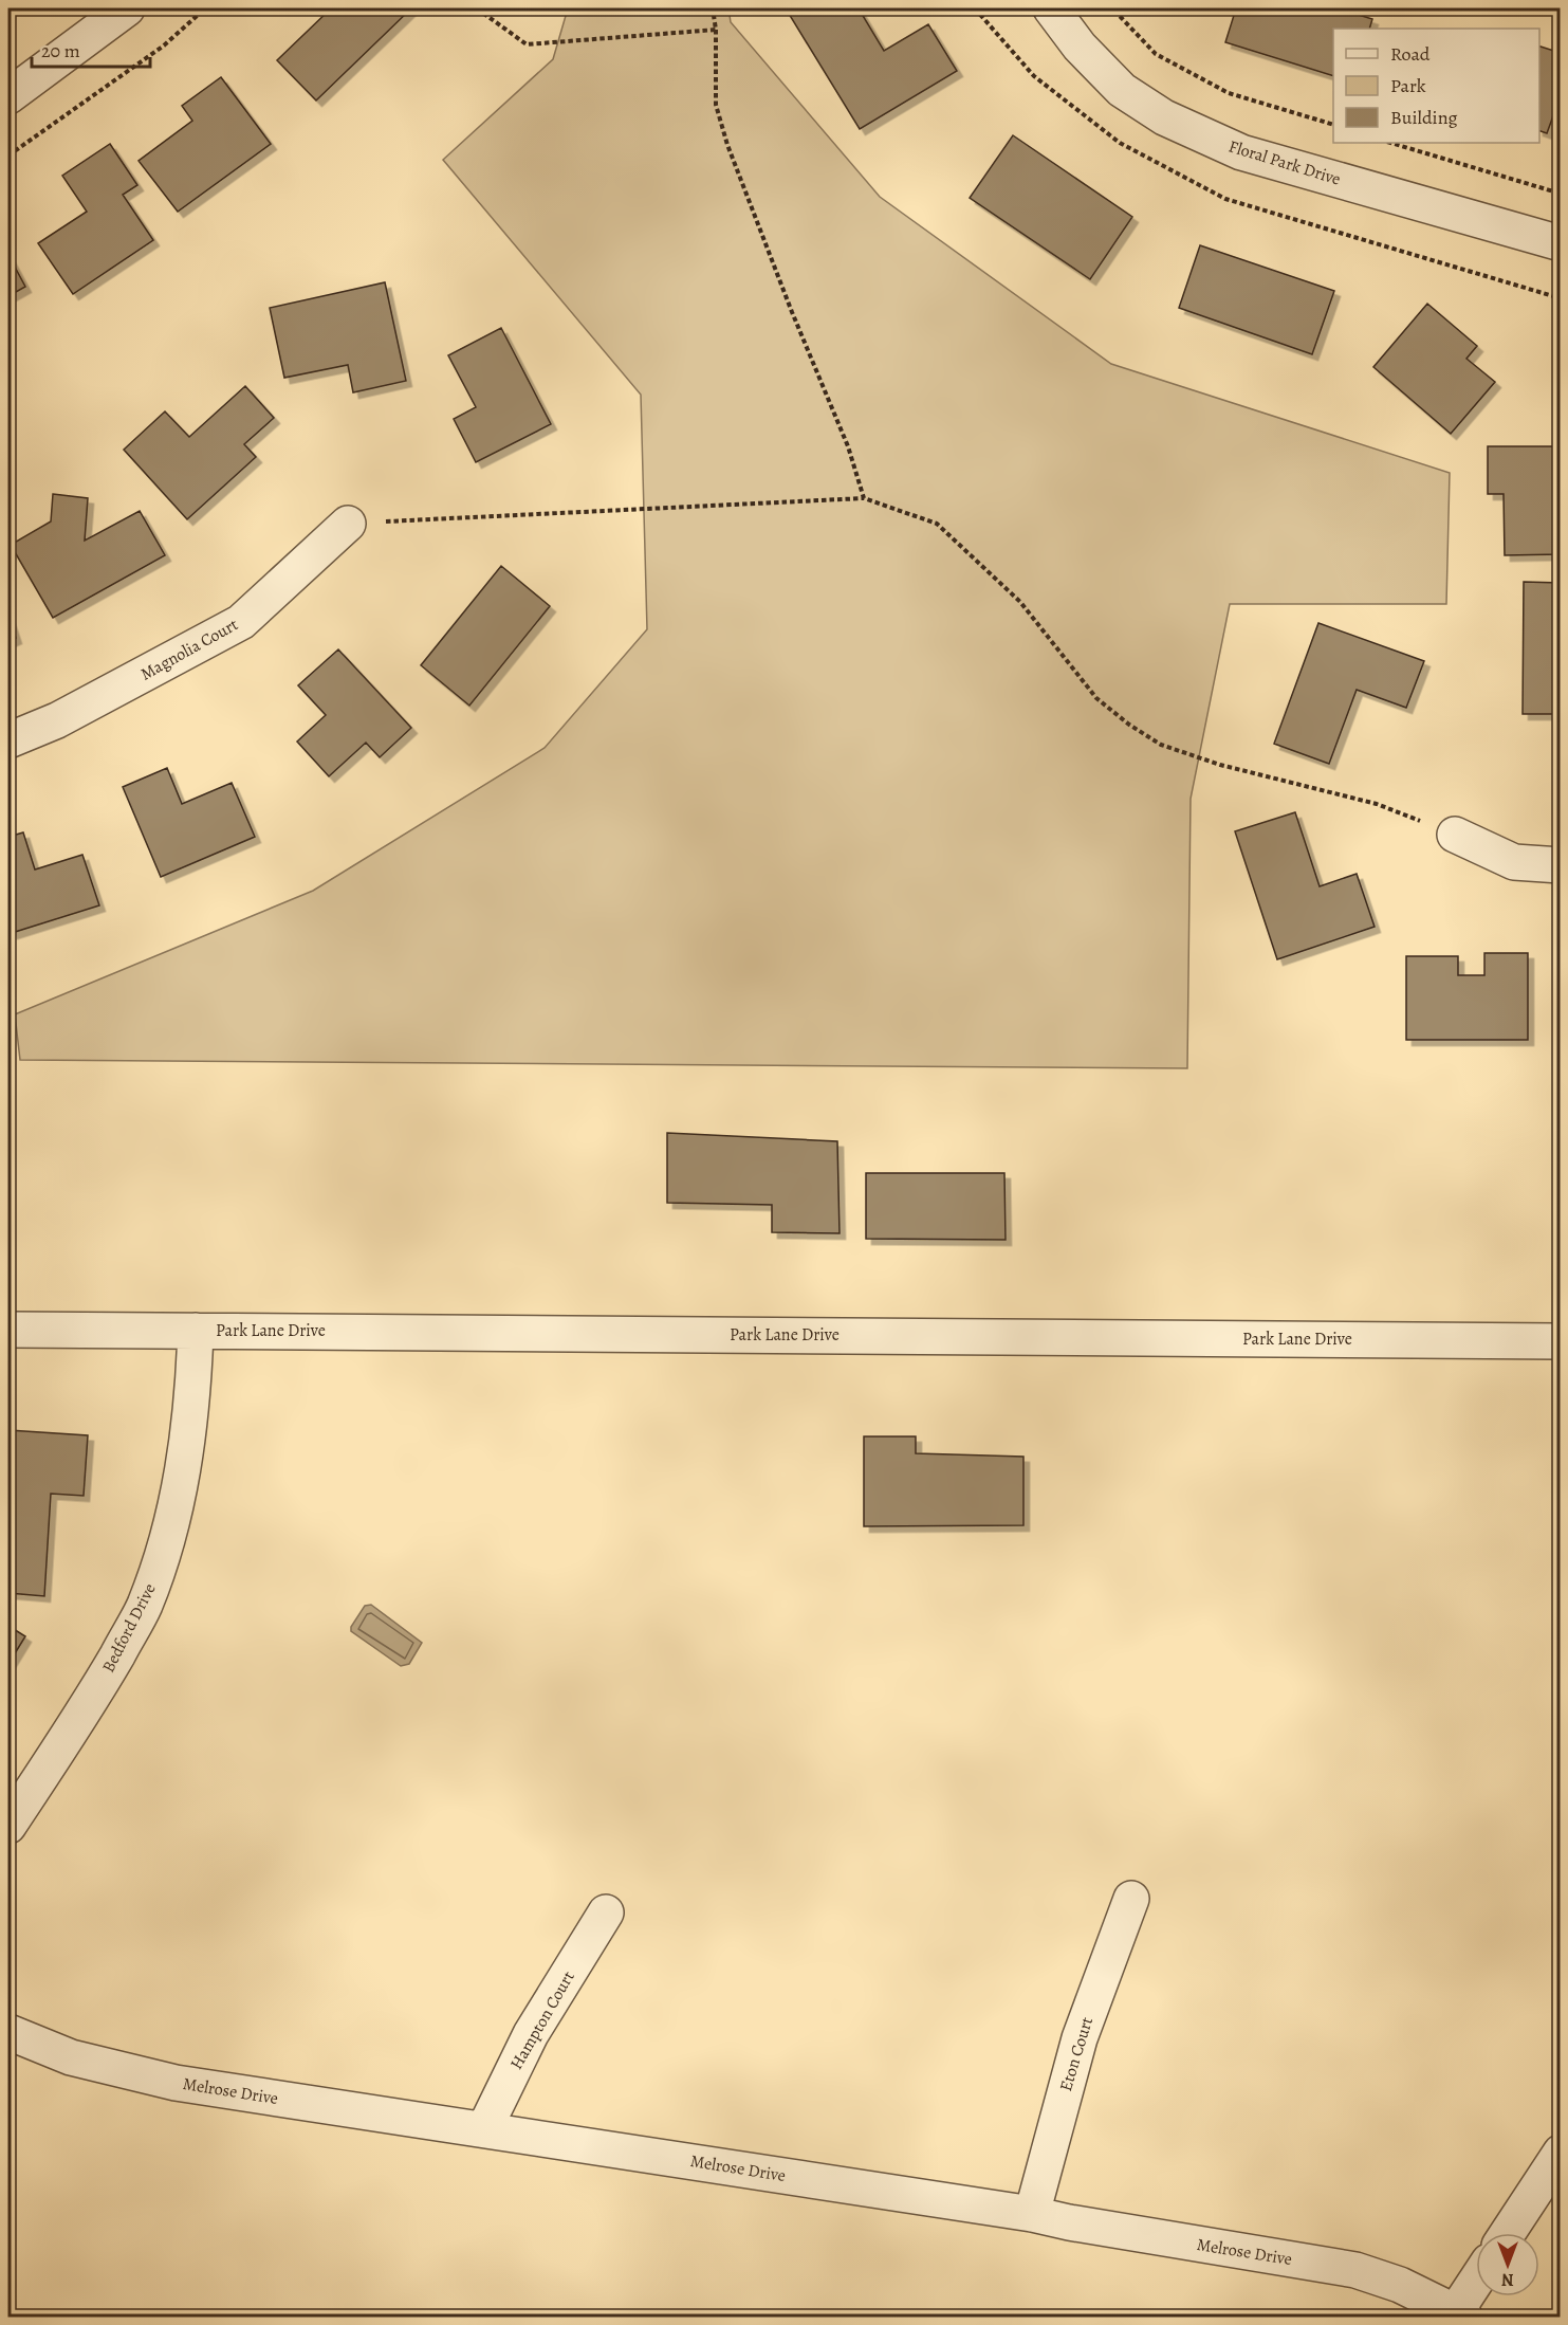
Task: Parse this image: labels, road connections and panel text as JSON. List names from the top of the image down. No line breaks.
{"streets":{"street":["Floral Park Drive","Magnolia Court","Park Lane Drive","Bedford Drive","Hampton Court","Eton Court","Melrose Drive"]},"crossings":[["Park Lane Drive","Bedford Drive"],["Hampton Court","Melrose Drive"],["Eton Court","Melrose Drive"]],"legend":["Road","Park","Building"],"scale_bar":"20 m","north":"bottom"}
